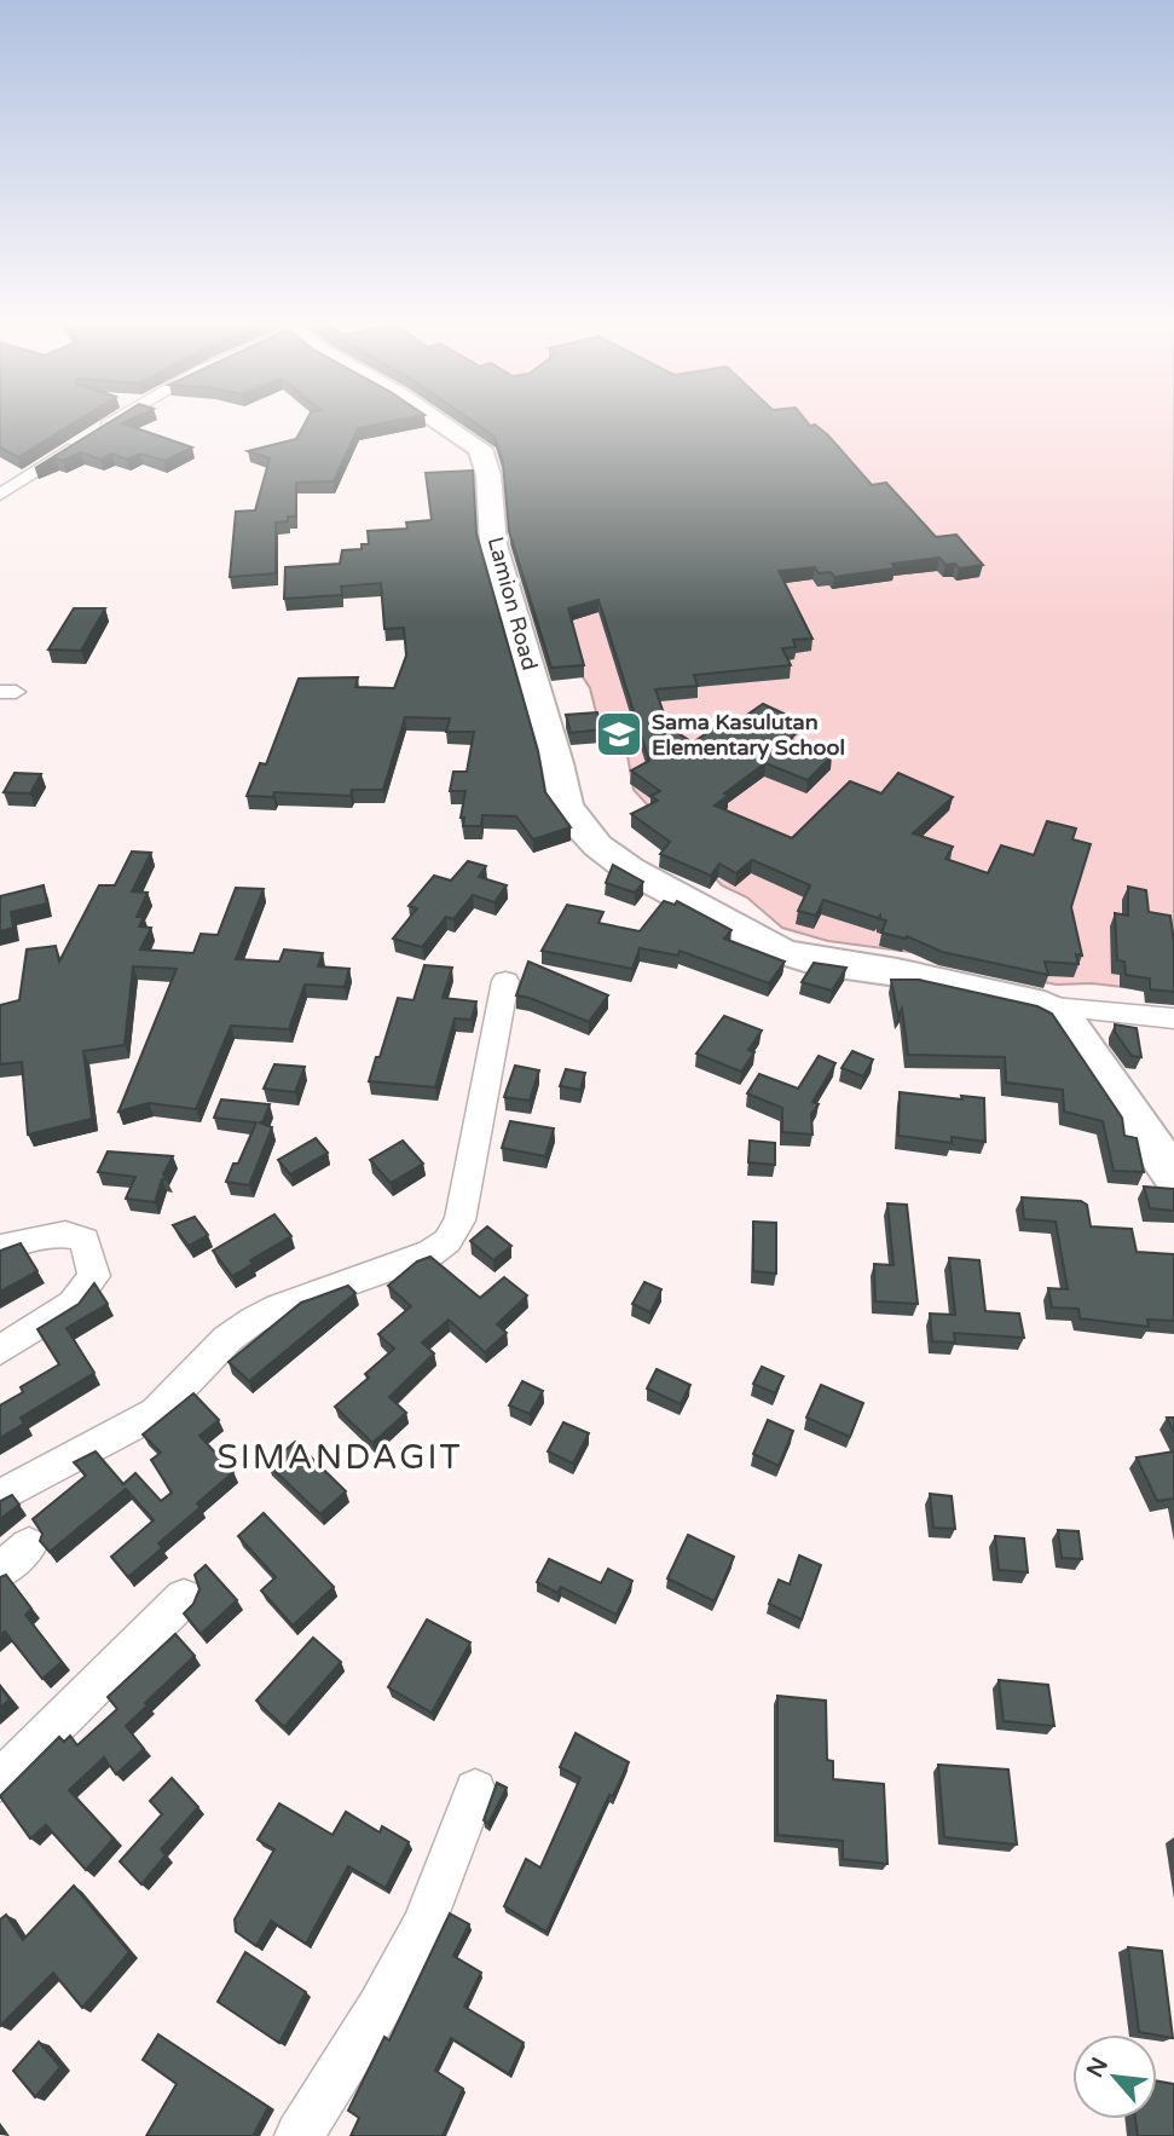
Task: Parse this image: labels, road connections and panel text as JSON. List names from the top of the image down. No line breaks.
{"streets":{"street":["Lamion Road"]},"districts":["SIMANDAGIT"],"places":{"school or university":["Sama Kasulutan Elementary School"]},"north":"top left"}
